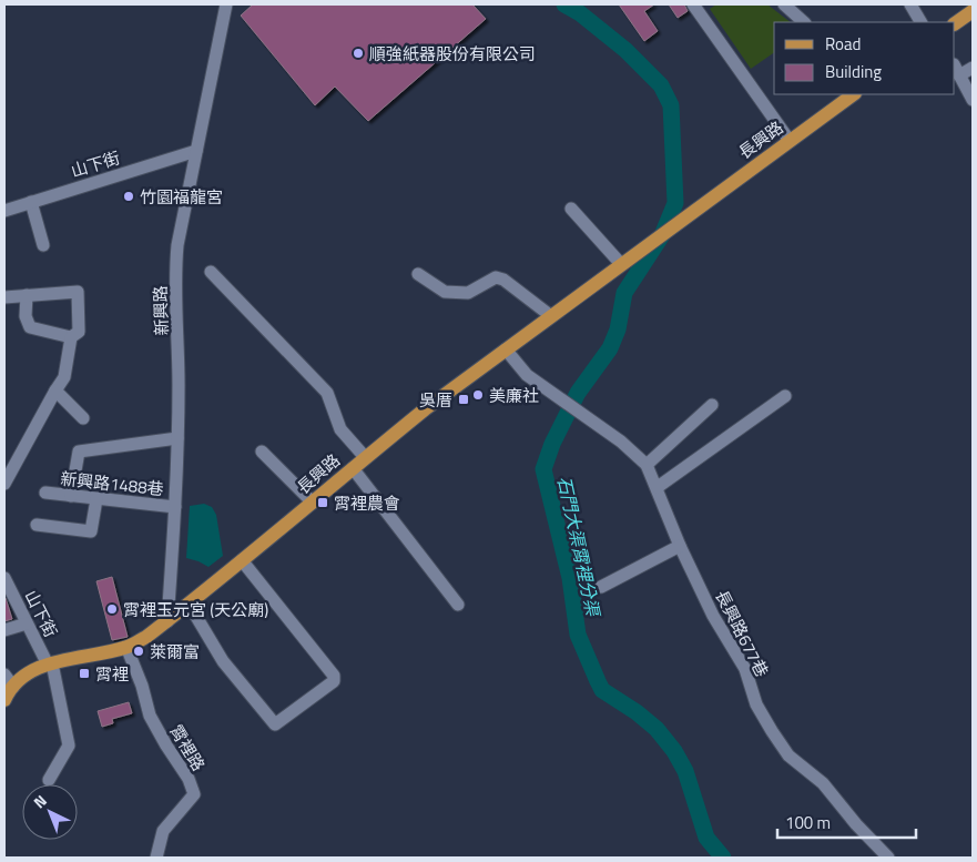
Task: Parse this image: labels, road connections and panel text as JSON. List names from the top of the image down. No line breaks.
{"streets":{"main road":["長興路"],"street":["山下街","新興路","新興路1488巷","長興路677巷","霄裡路"]},"crossings":[["長興路","山下街"],["長興路","新興路"],["長興路","長興路677巷"],["長興路","霄裡路"],["山下街","新興路"],["新興路","新興路1488巷"]],"water":["石門大渠霄裡分渠"],"places":{"other":["順強紙器股份有限公司","竹園福龍宮","美廉社","霄裡玉元宮 (天公廟)","萊爾富"],"transit":["吳厝","霄裡農會","霄裡"]},"legend":["Road","Building"],"scale_bar":"100 m","north":"top left"}
